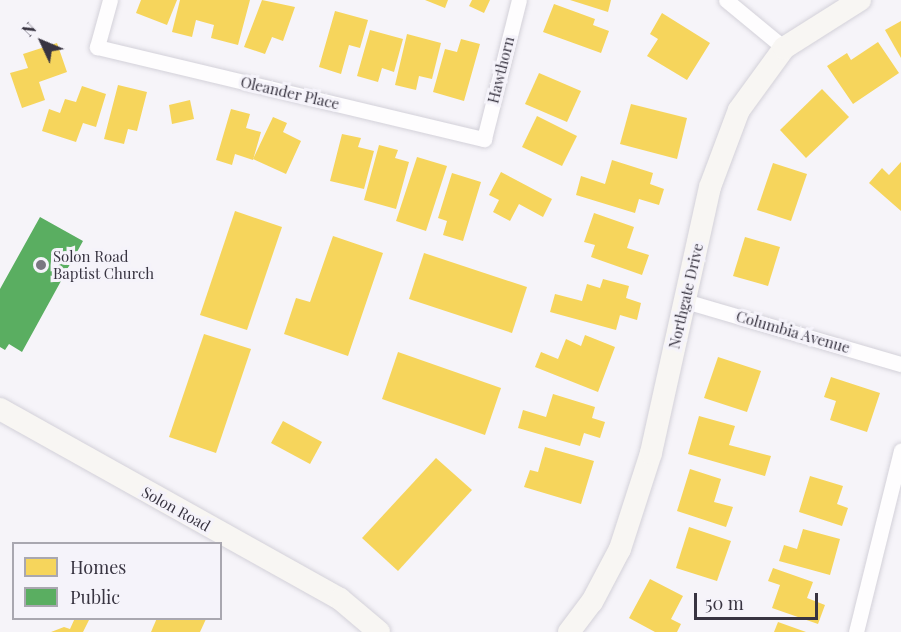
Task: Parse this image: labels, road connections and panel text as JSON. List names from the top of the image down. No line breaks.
{"streets":{"street":["Hawthorn","Oleander Place","Northgate Drive","Columbia Avenue","Solon Road"]},"crossings":[["Hawthorn","Oleander Place"],["Northgate Drive","Columbia Avenue"]],"places":["Solon Road Baptist Church"],"legend":["Homes","Public"],"scale_bar":"50 m","north":"top left"}
